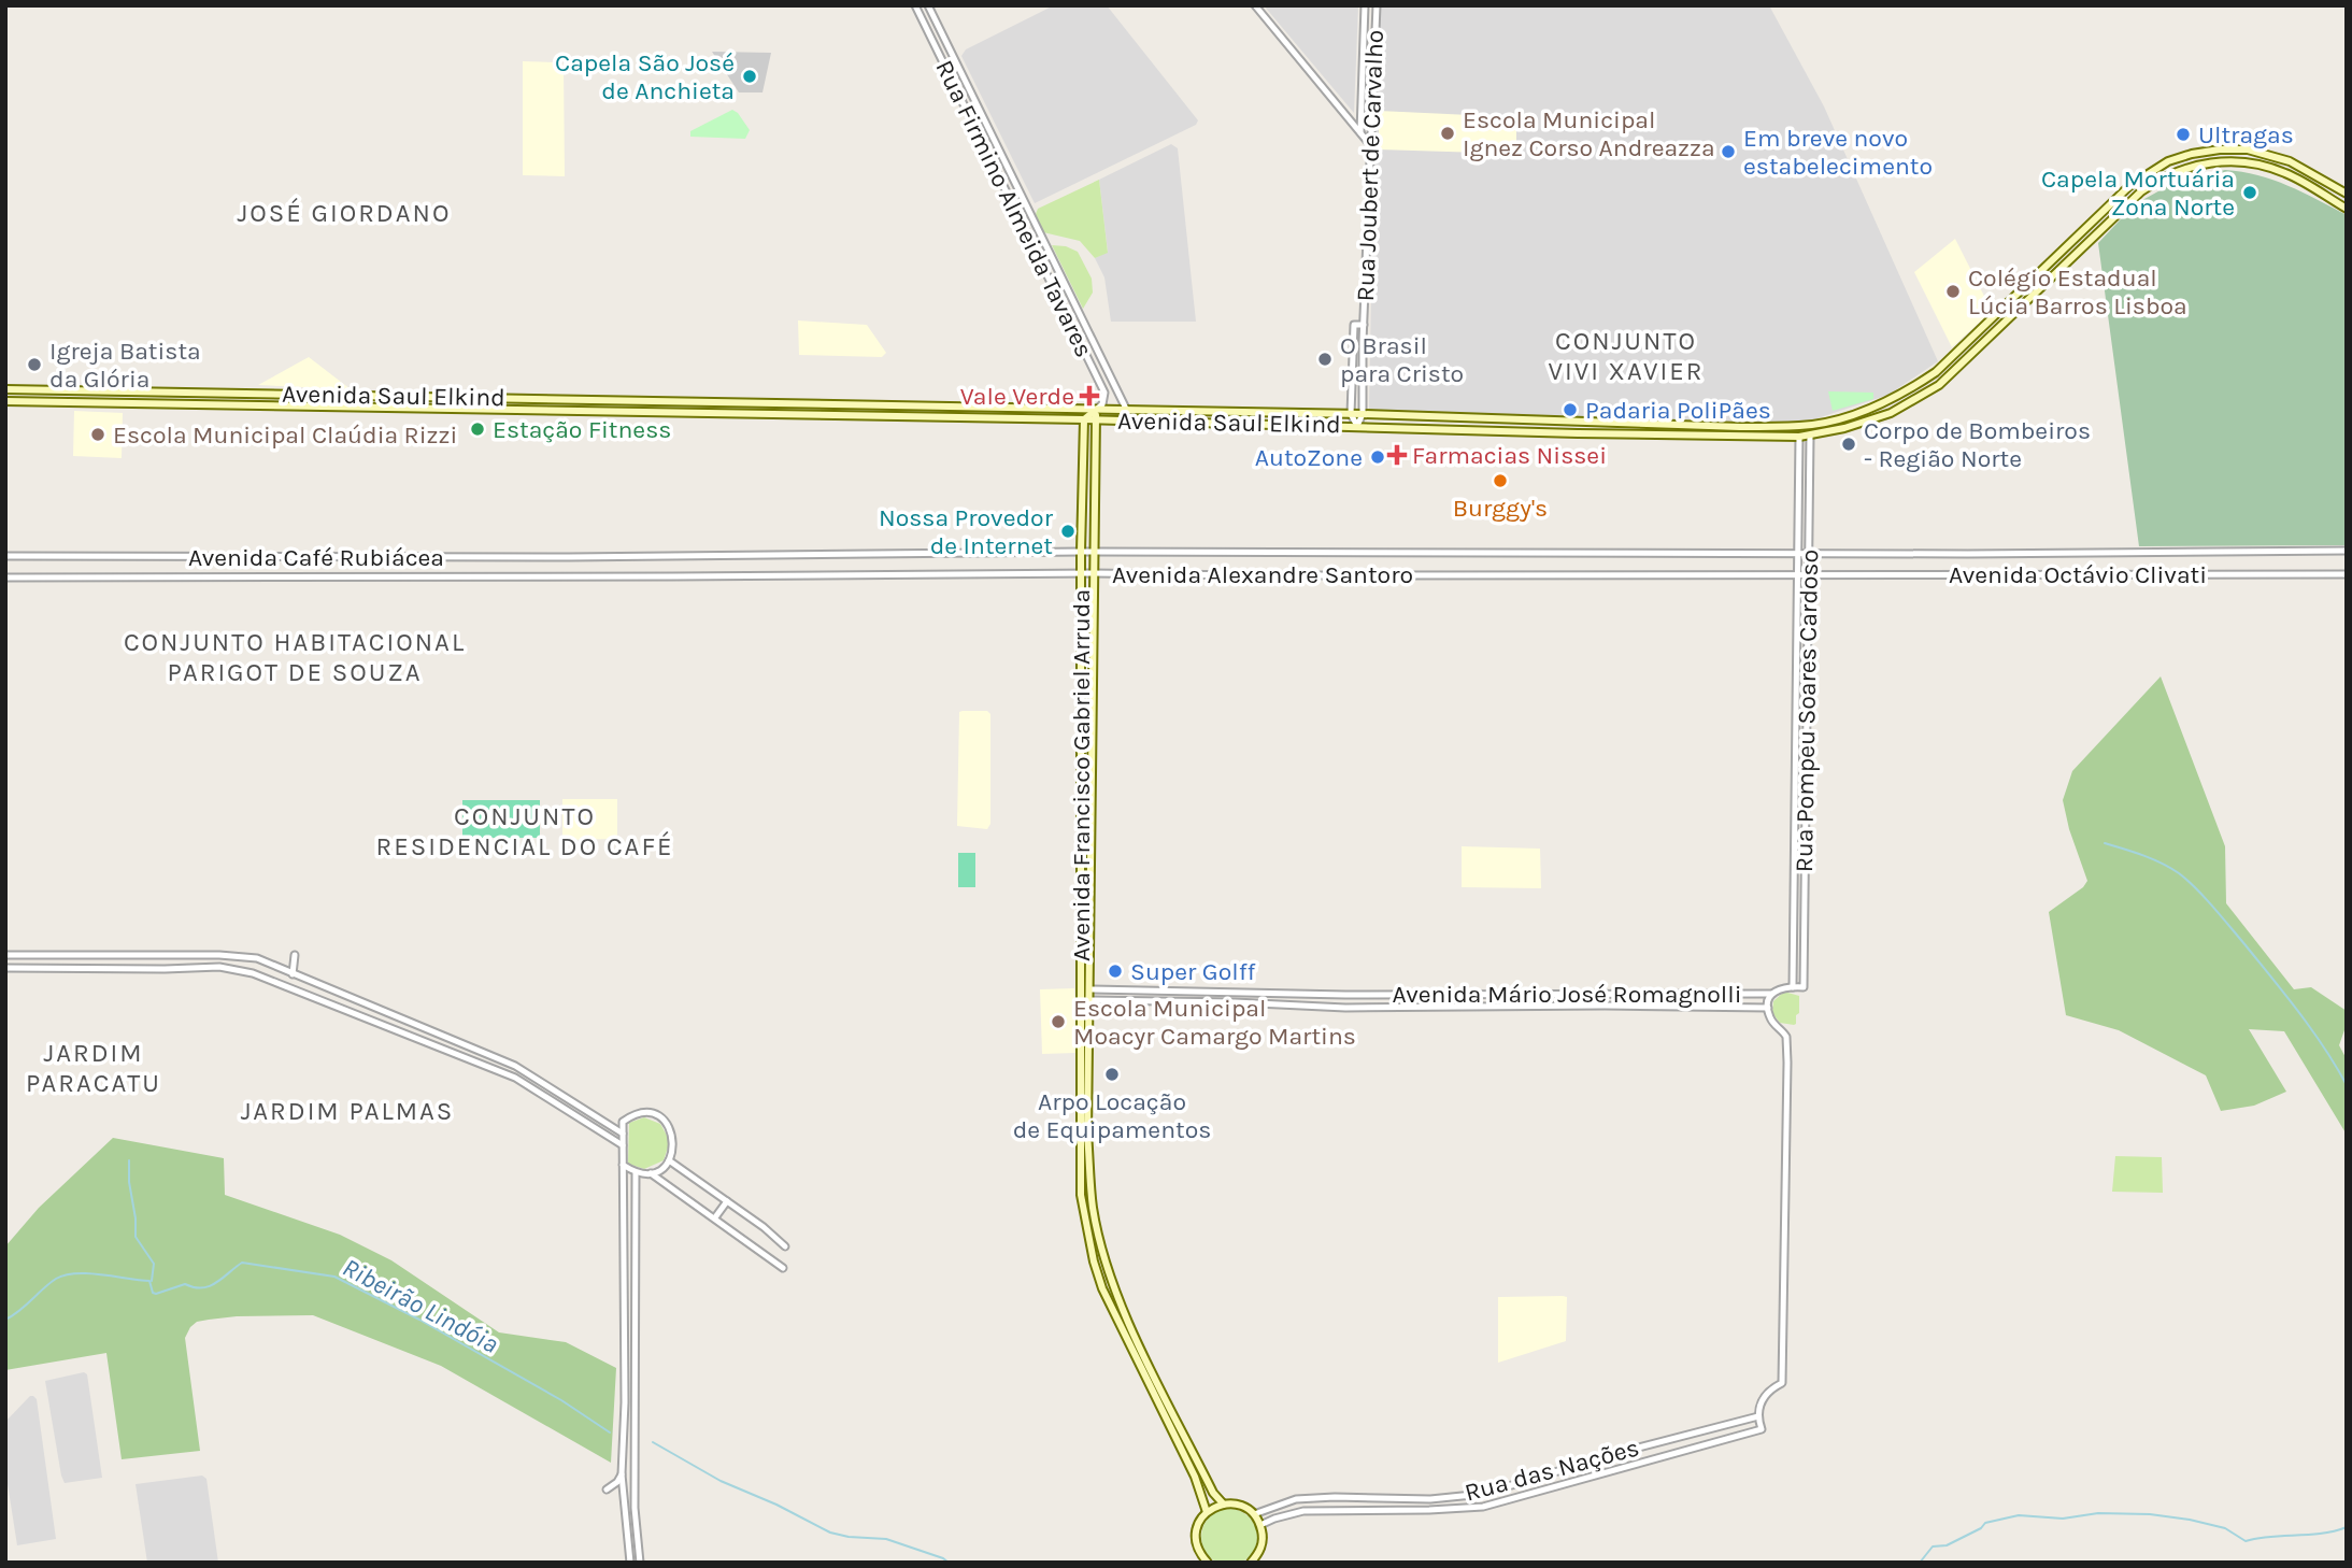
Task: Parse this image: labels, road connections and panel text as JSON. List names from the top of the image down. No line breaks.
{"streets":{"main road":["Avenida Saul Elkind","Avenida Francisco Gabriel Arruda"],"street":["Rua Joubert de Carvalho","Rua Firmino Almeida Tavares","Avenida Café Rubiácea","Avenida Alexandre Santoro","Avenida Octávio Clivati","Rua Pompeu Soares Cardoso","Avenida Mário José Romagnolli","Rua das Nações"]},"crossings":[["Rua Joubert de Carvalho","Avenida Saul Elkind"],["Rua Firmino Almeida Tavares","Avenida Saul Elkind"],["Rua Firmino Almeida Tavares","Avenida Francisco Gabriel Arruda"],["Avenida Saul Elkind","Rua Pompeu Soares Cardoso"],["Avenida Saul Elkind","Avenida Francisco Gabriel Arruda"],["Avenida Café Rubiácea","Avenida Alexandre Santoro"],["Avenida Alexandre Santoro","Avenida Octávio Clivati"],["Avenida Alexandre Santoro","Rua Pompeu Soares Cardoso"],["Avenida Alexandre Santoro","Avenida Francisco Gabriel Arruda"],["Avenida Octávio Clivati","Rua Pompeu Soares Cardoso"],["Rua Pompeu Soares Cardoso","Avenida Mário José Romagnolli"],["Avenida Francisco Gabriel Arruda","Avenida Mário José Romagnolli"]],"districts":["JOSÉ GIORDANO","CONJUNTO VIVI XAVIER","CONJUNTO HABITACIONAL PARIGOT DE SOUZA","CONJUNTO RESIDENCIAL DO CAFÉ","JARDIM PARACATU","JARDIM PALMAS"],"water":["Ribeirão Lindóia"],"places":{"other":["Capela São José de Anchieta","Escola Municipal Ignez Corso Andreazza","Ultragas","Em breve novo estabelecimento","Capela Mortuária Zona Norte","Colégio Estadual Lúcia Barros Lisboa","O Brasil para Cristo","Igreja Batista da Glória","Padaria PoliPães","Estação Fitness","Escola Municipal Claúdia Rizzi","Corpo de Bombeiros - Região Norte","AutoZone","Burggy's","Nossa Provedor de Internet","Super Golff","Escola Municipal Moacyr Camargo Martins","Arpo Locação de Equipamentos"],"health":["Vale Verde","Farmacias Nissei"]}}
